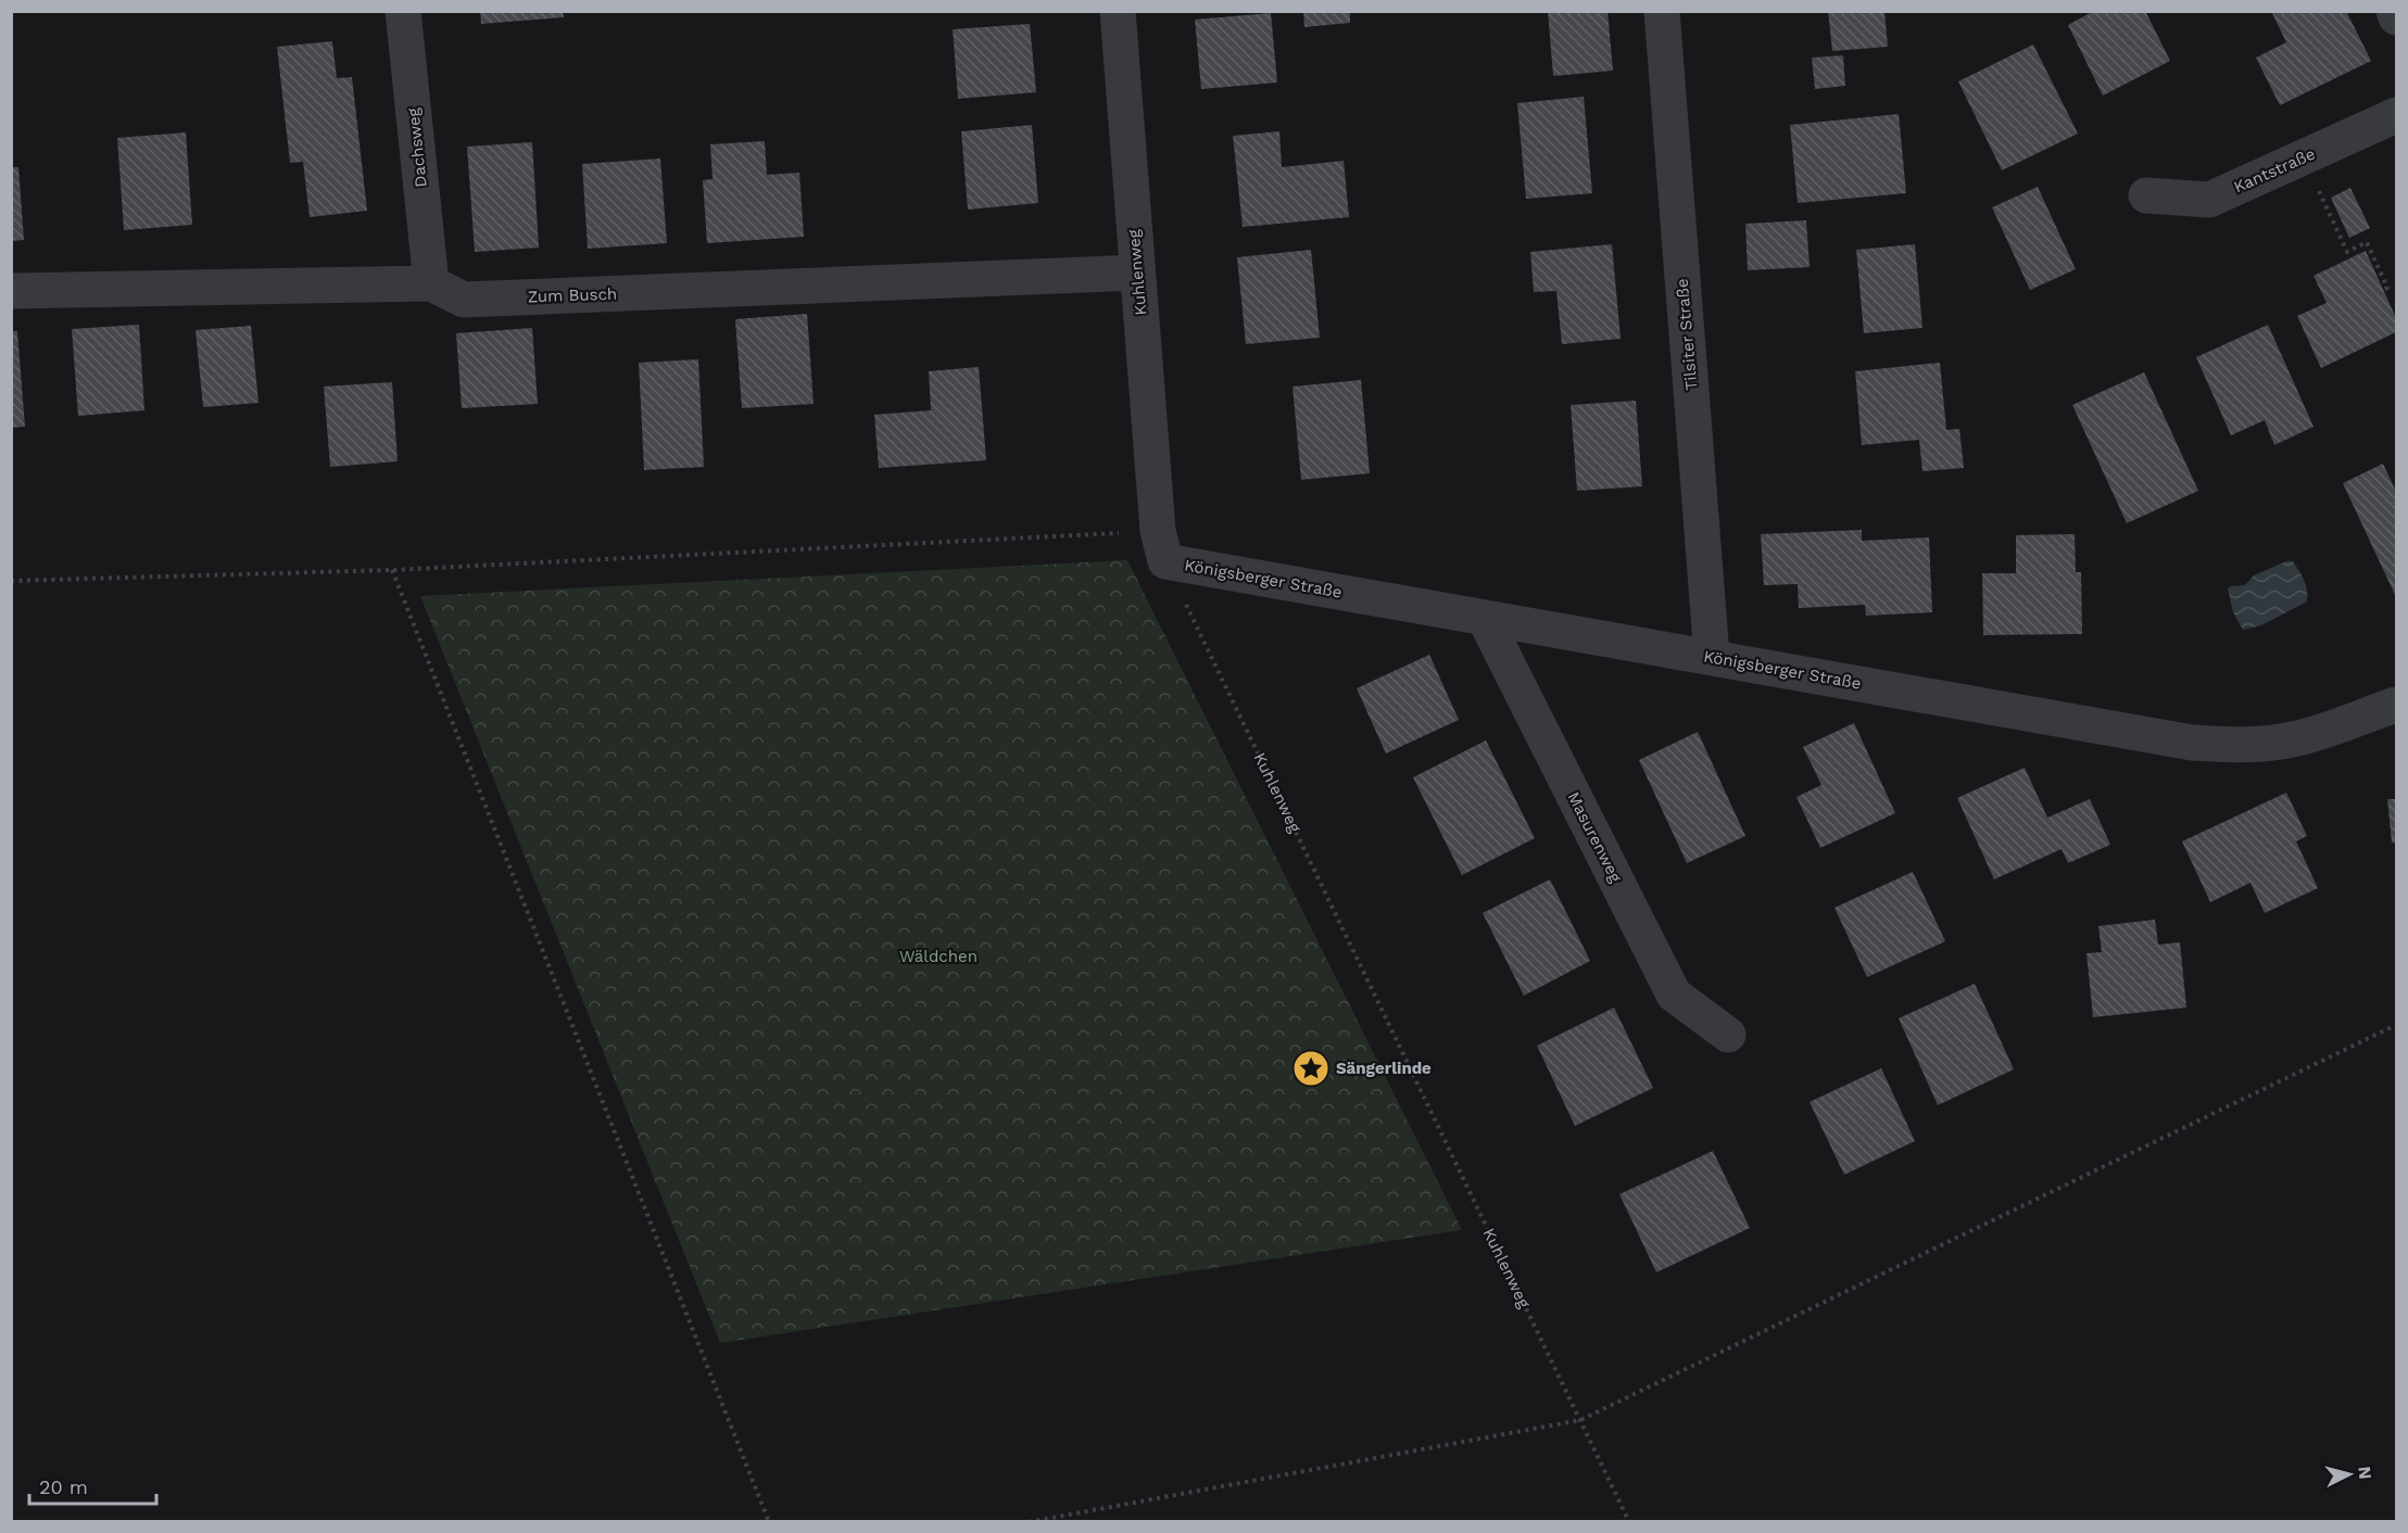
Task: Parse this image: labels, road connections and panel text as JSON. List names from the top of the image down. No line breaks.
{"streets":{"street":["Dachsweg","Kantstraße","Kuhlenweg","Zum Busch","Tilsiter Straße","Königsberger Straße","Masurenweg"]},"crossings":[["Dachsweg","Zum Busch"],["Kuhlenweg","Zum Busch"],["Kuhlenweg","Königsberger Straße"],["Tilsiter Straße","Königsberger Straße"],["Königsberger Straße","Masurenweg"]],"parks":["Wäldchen"],"places":{"place":["Sängerlinde"]},"scale_bar":"20 m","north":"right"}
